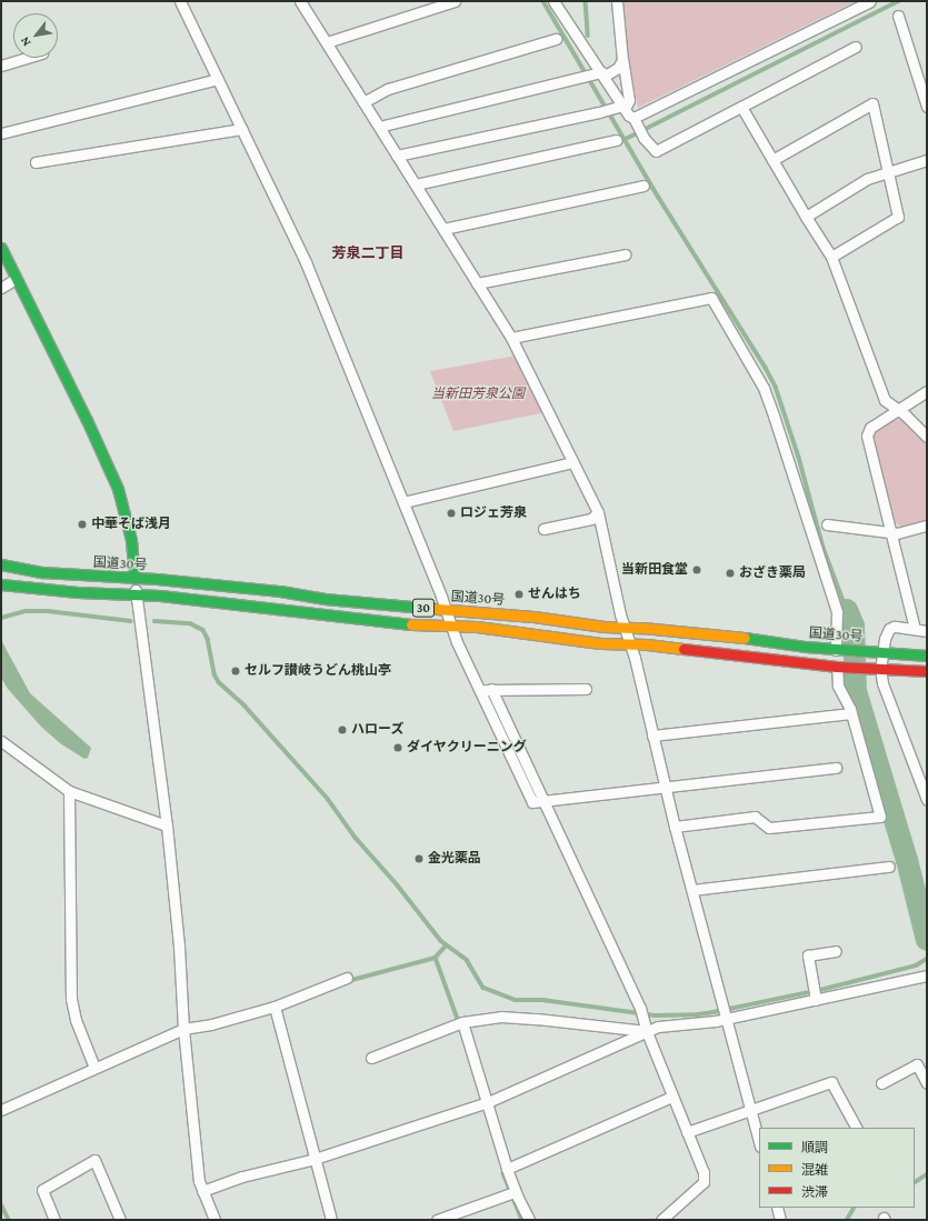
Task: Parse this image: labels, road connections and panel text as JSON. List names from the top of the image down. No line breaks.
{"streets":{"main road":["国道30号","30"]},"districts":["芳泉二丁目"],"parks":["当新田芳泉公園"],"places":["ロジェ芳泉","中華そば浅月","当新田食堂","おざき薬局","せんはち","セルフ讃岐うどん桃山亭","ハローズ","ダイヤクリーニング","金光薬品"],"legend":["順調","混雑","渋滞"],"north":"bottom left"}
